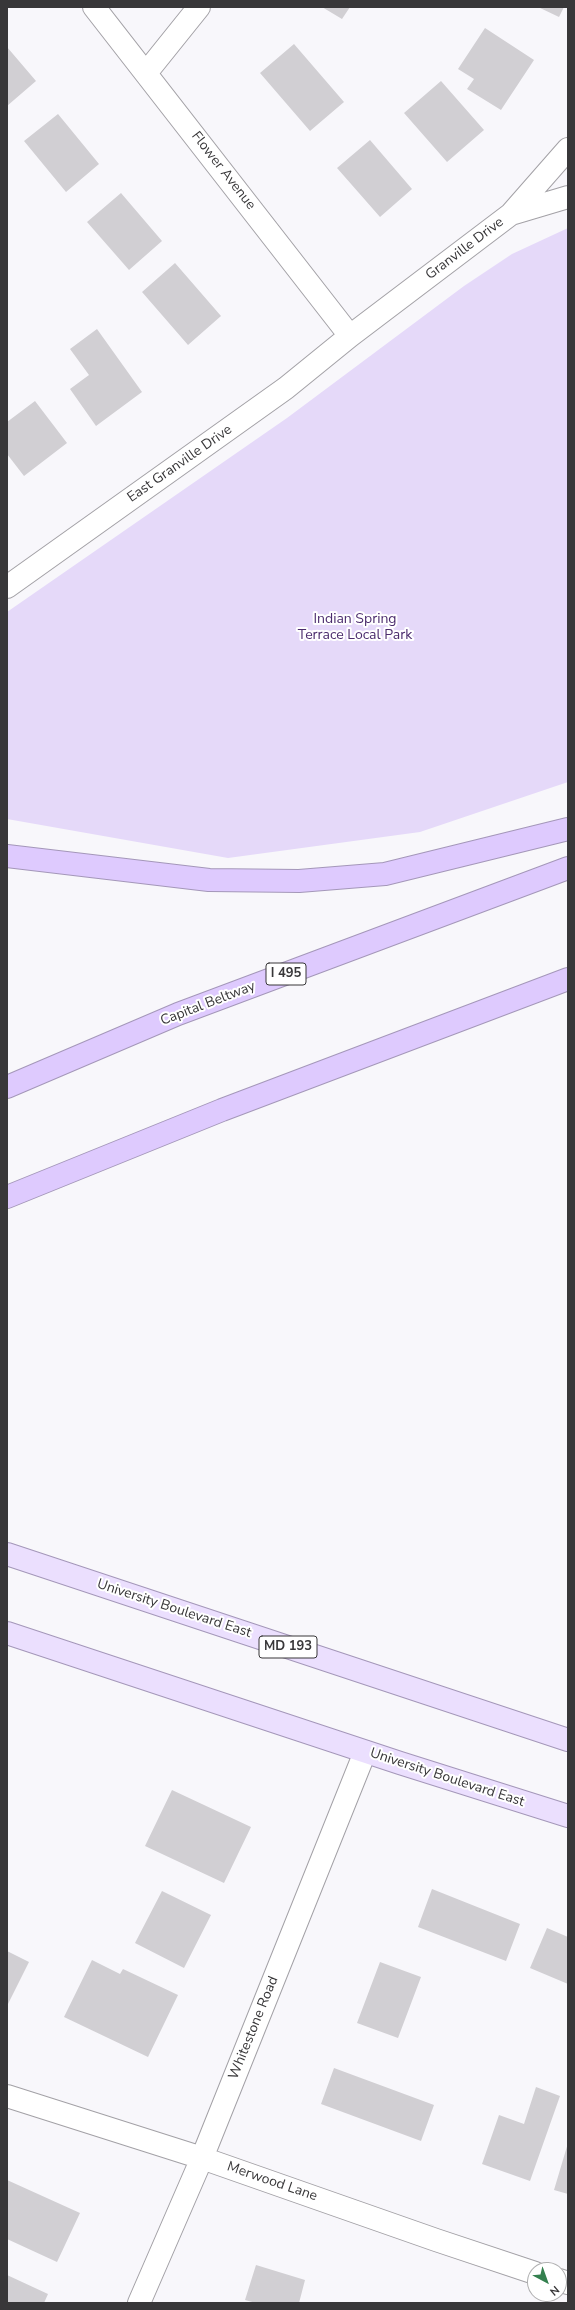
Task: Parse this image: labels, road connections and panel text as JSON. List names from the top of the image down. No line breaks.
{"streets":{"highway":["I 495","Capital Beltway"],"main road":["University Boulevard East","MD 193"],"street":["Flower Avenue","Granville Drive","East Granville Drive","Whitestone Road","Merwood Lane"]},"crossings":[["Flower Avenue","Granville Drive"],["Flower Avenue","East Granville Drive"],["Granville Drive","East Granville Drive"],["University Boulevard East","Whitestone Road"],["Whitestone Road","Merwood Lane"]],"parks":["Indian Spring Terrace Local Park"],"north":"bottom right"}
